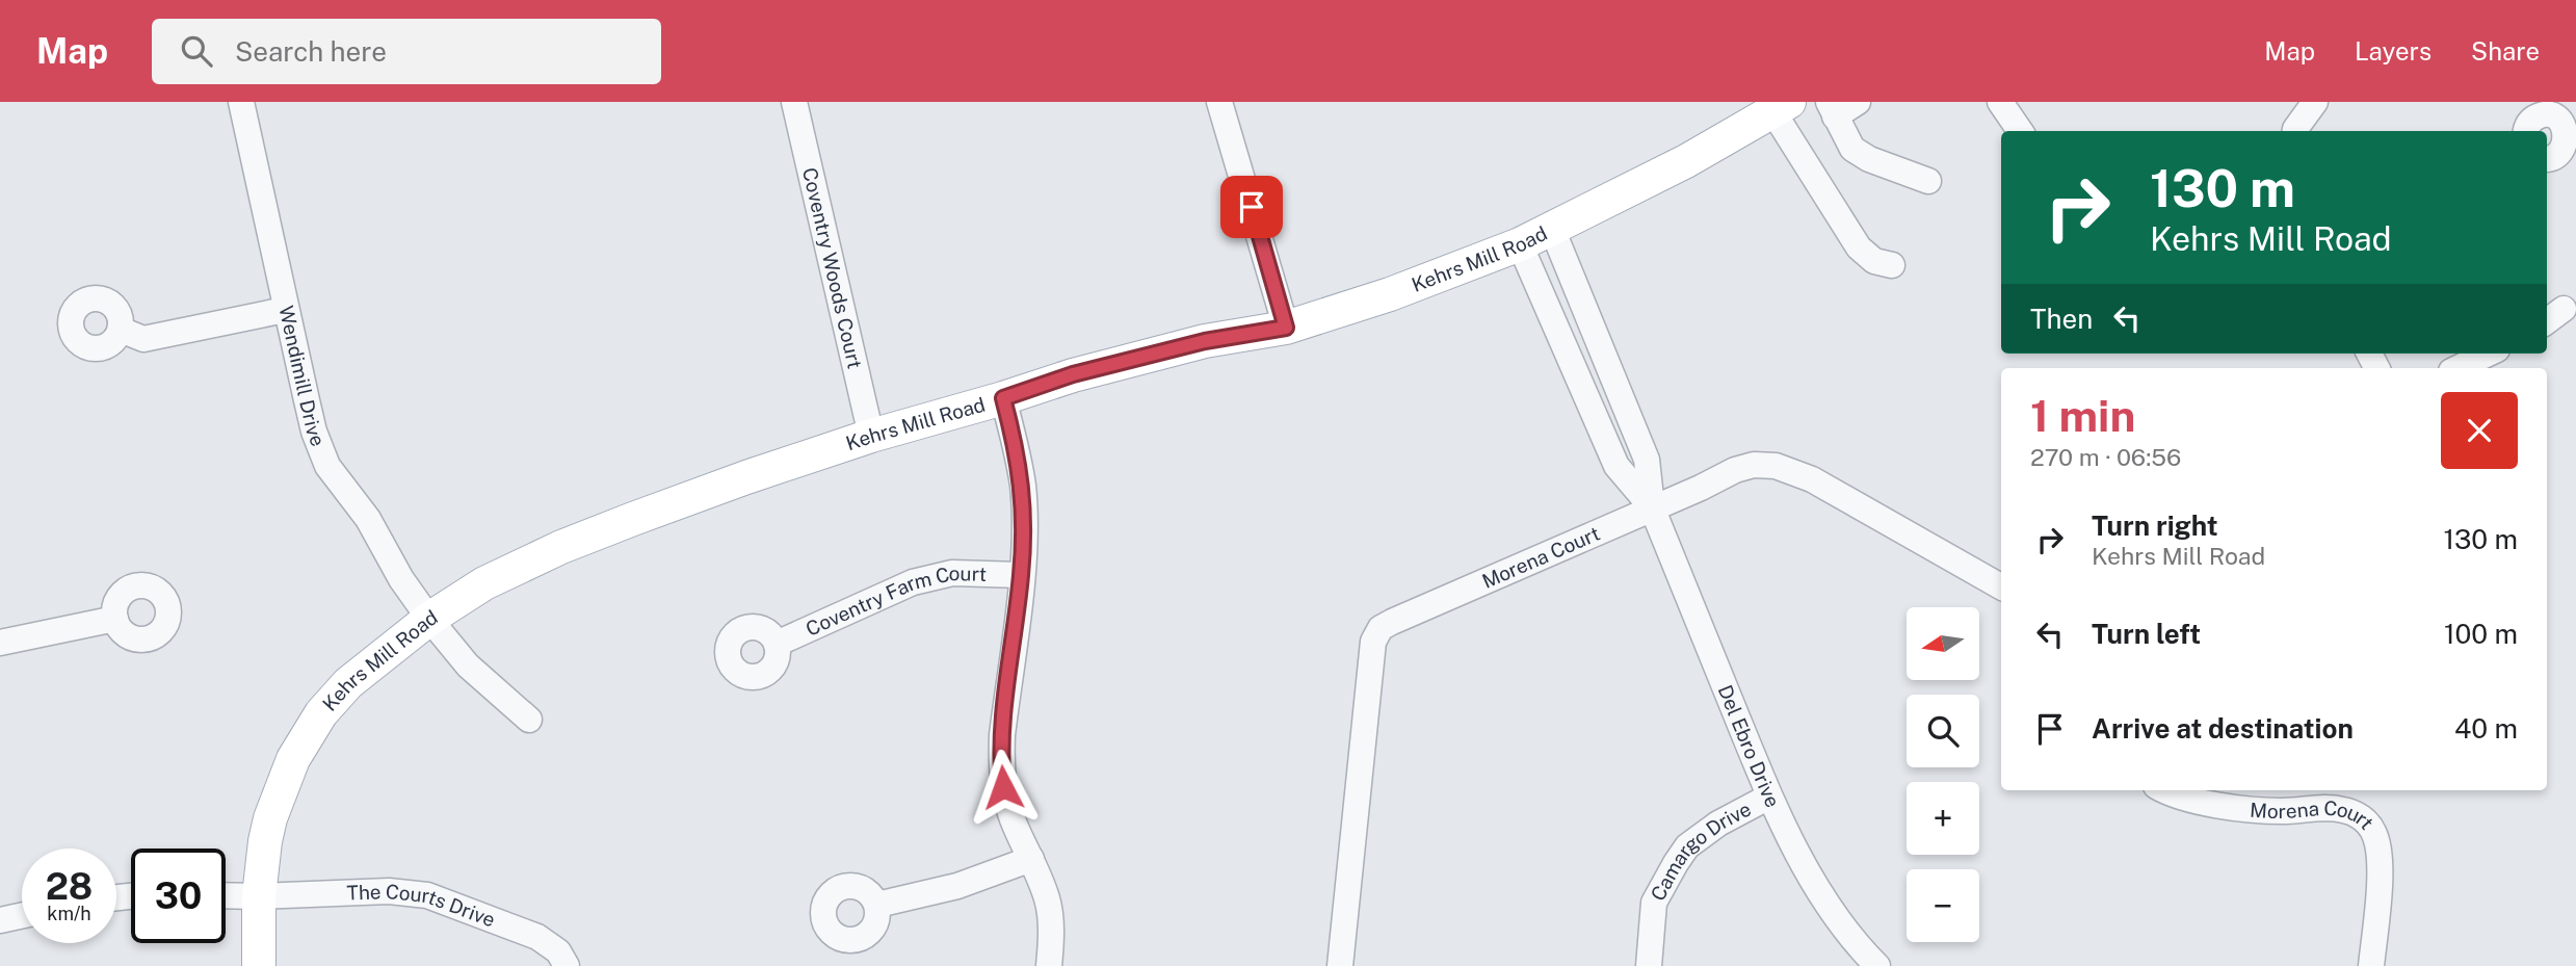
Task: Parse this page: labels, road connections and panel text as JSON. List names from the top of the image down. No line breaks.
{"streets":{"main road":["Kehrs Mill Road"],"street":["Coventry Woods Court","Wendimill Drive","Morena Court","Coventry Farm Court","Del Ebro Drive","Camargo Drive","The Courts Drive"]},"crossings":[["Kehrs Mill Road","Coventry Woods Court"],["Kehrs Mill Road","Wendimill Drive"],["Kehrs Mill Road","Del Ebro Drive"],["Kehrs Mill Road","The Courts Drive"],["Morena Court","Del Ebro Drive"],["Del Ebro Drive","Camargo Drive"]],"north":"left","page":{"header":"Map","search":"Search here","nav":["Map","Layers","Share"],"turn":["130 m","Kehrs Mill Road"],"then":"Then","heading":["1 min","270 m · 06:56"],"list":[{"name":"Turn right","note":"Kehrs Mill Road","value":"130 m"},{"name":"Turn left","value":"100 m"},{"name":"Arrive at destination","value":"40 m"}],"map_buttons":["+","−"],"speed":"28 km/h","limit":"30"}}
